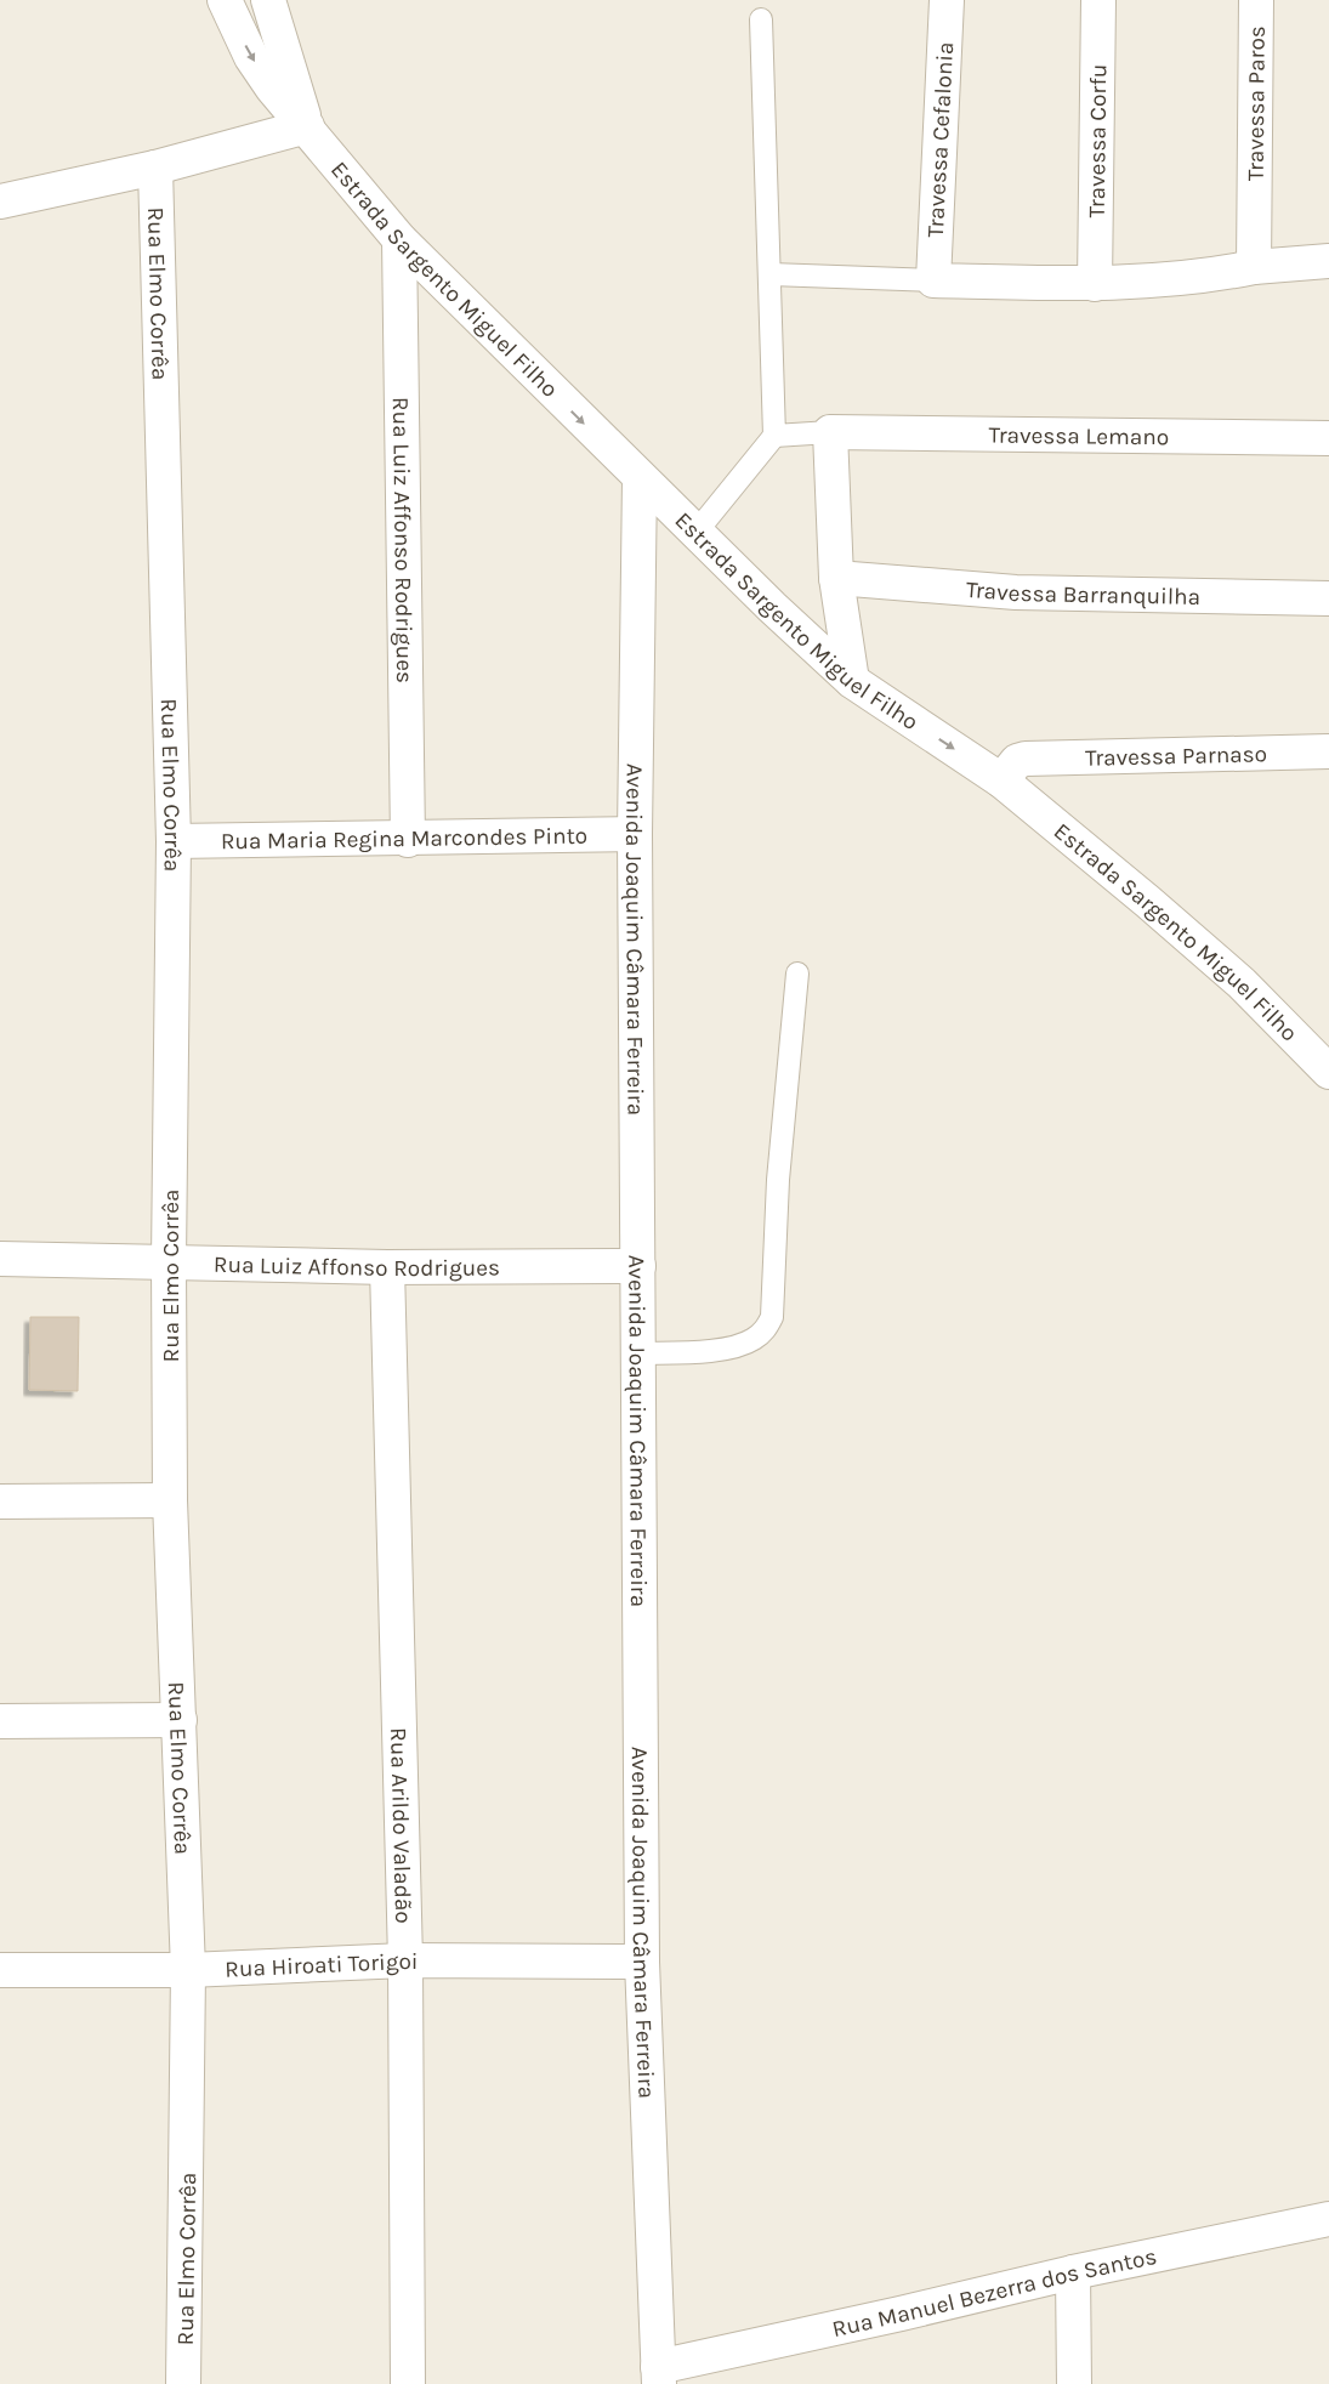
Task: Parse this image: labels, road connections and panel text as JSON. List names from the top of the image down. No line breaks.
{"streets":{"street":["Travessa Paros","Travessa Cefalonia","Travessa Corfu","Estrada Sargento Miguel Filho","Rua Elmo Corrêa","Travessa Lemano","Rua Luiz Affonso Rodrigues","Travessa Barranquilha","Travessa Parnaso","Rua Maria Regina Marcondes Pinto","Avenida Joaquim Câmara Ferreira","Rua Arildo Valadão","Rua Hiroati Torigoi","Rua Manuel Bezerra dos Santos"]},"crossings":[["Estrada Sargento Miguel Filho","Rua Luiz Affonso Rodrigues"],["Estrada Sargento Miguel Filho","Travessa Parnaso"],["Estrada Sargento Miguel Filho","Avenida Joaquim Câmara Ferreira"],["Rua Elmo Corrêa","Rua Luiz Affonso Rodrigues"],["Rua Elmo Corrêa","Rua Maria Regina Marcondes Pinto"],["Rua Elmo Corrêa","Rua Hiroati Torigoi"],["Rua Luiz Affonso Rodrigues","Rua Maria Regina Marcondes Pinto"],["Rua Luiz Affonso Rodrigues","Avenida Joaquim Câmara Ferreira"],["Rua Luiz Affonso Rodrigues","Rua Arildo Valadão"],["Rua Maria Regina Marcondes Pinto","Avenida Joaquim Câmara Ferreira"],["Avenida Joaquim Câmara Ferreira","Rua Hiroati Torigoi"],["Avenida Joaquim Câmara Ferreira","Rua Manuel Bezerra dos Santos"],["Rua Arildo Valadão","Rua Hiroati Torigoi"]],"one_way":["Estrada Sargento Miguel Filho"]}
